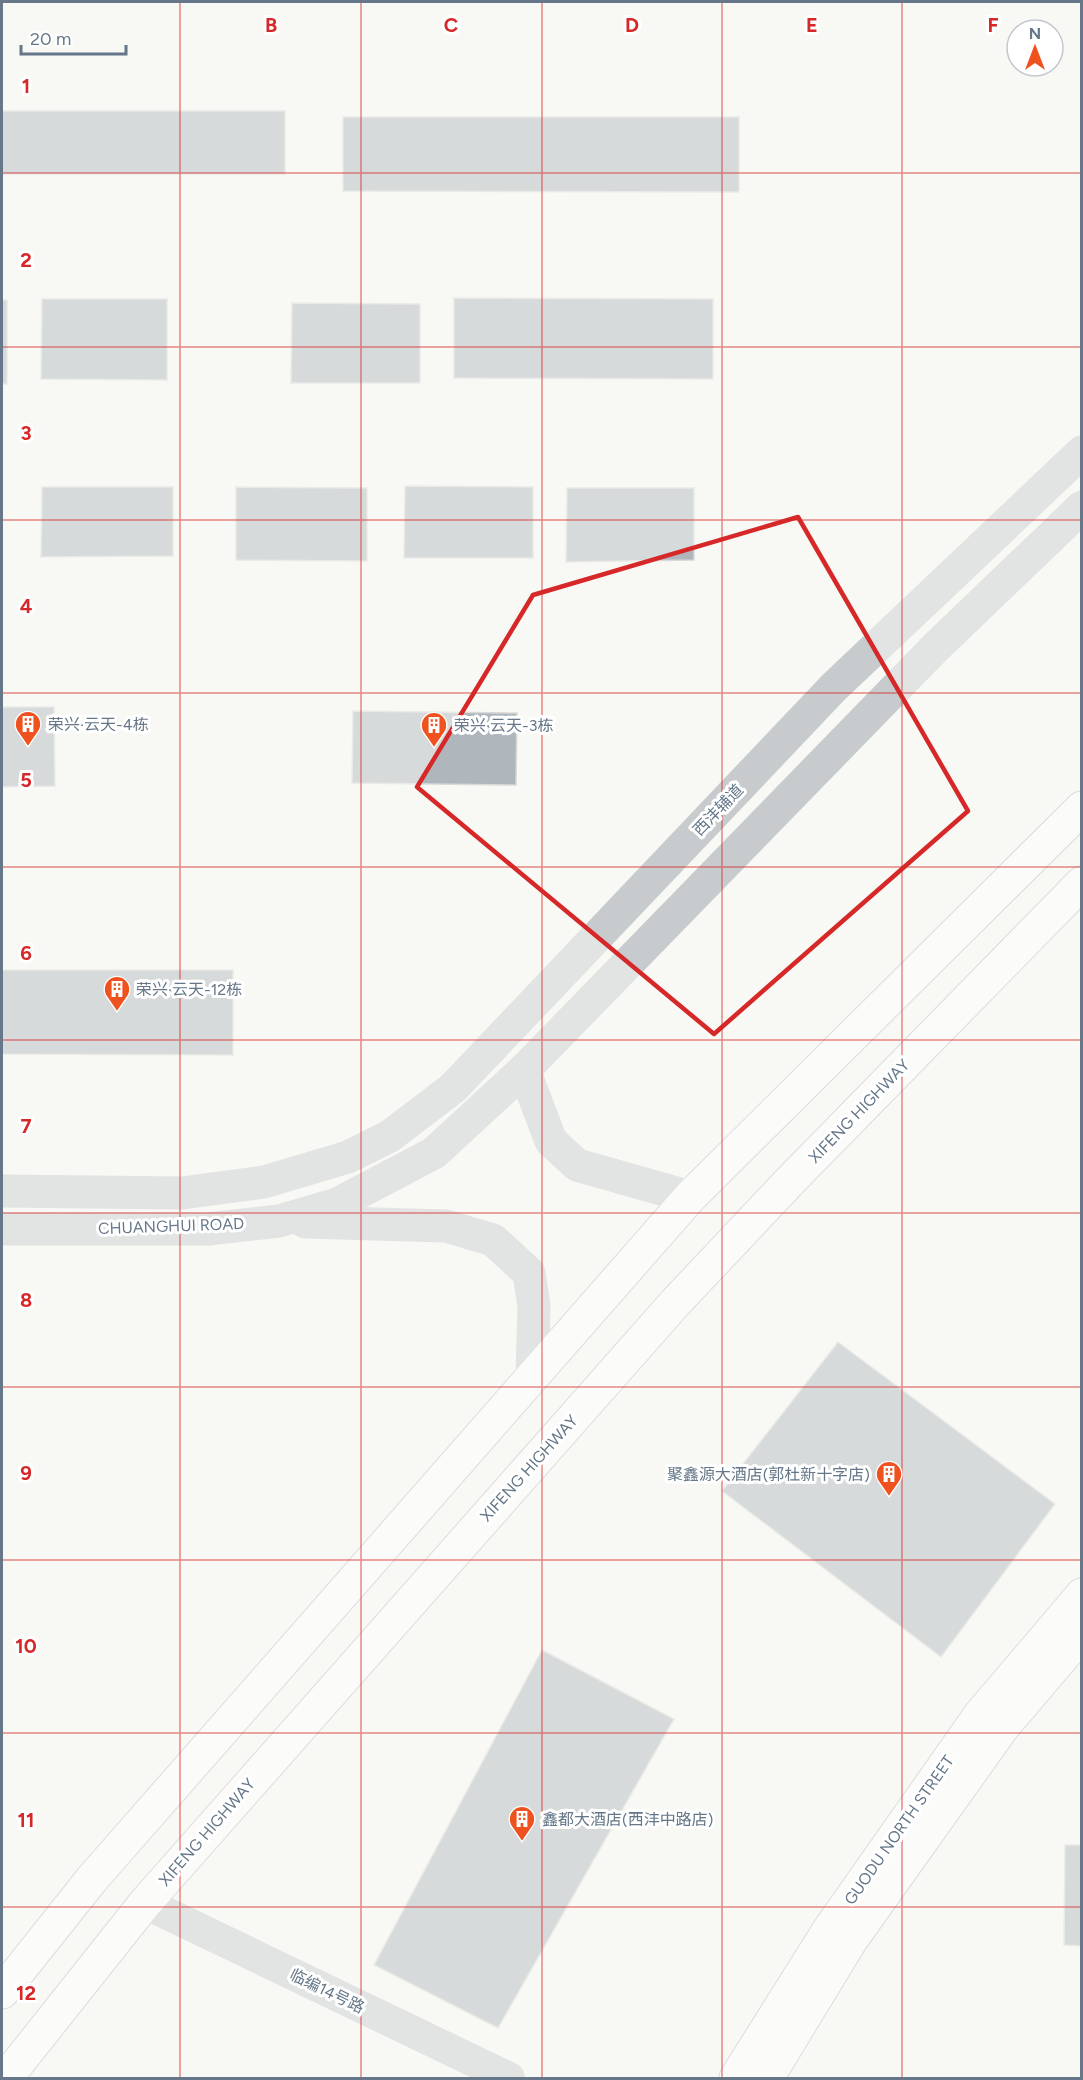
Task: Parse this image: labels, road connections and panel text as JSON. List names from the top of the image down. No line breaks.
{"streets":{"main road":["XIFENG HIGHWAY","GUODU NORTH STREET"],"street":["西沣辅道","CHUANGHUI ROAD","临编14号路"]},"crossings":[["西沣辅道","CHUANGHUI ROAD"],["XIFENG HIGHWAY","临编14号路"]],"places":{"building":["荣兴·云天-4栋","荣兴·云天-3栋","荣兴·云天-12栋","聚鑫源大酒店(郭杜新十字店)","鑫都大酒店(西沣中路店)"]},"scale_bar":"20 m","north":"top","grid":{"columns":["B","C","D","E","F"],"rows":["1","2","3","4","5","6","7","8","9","10","11","12"]}}
